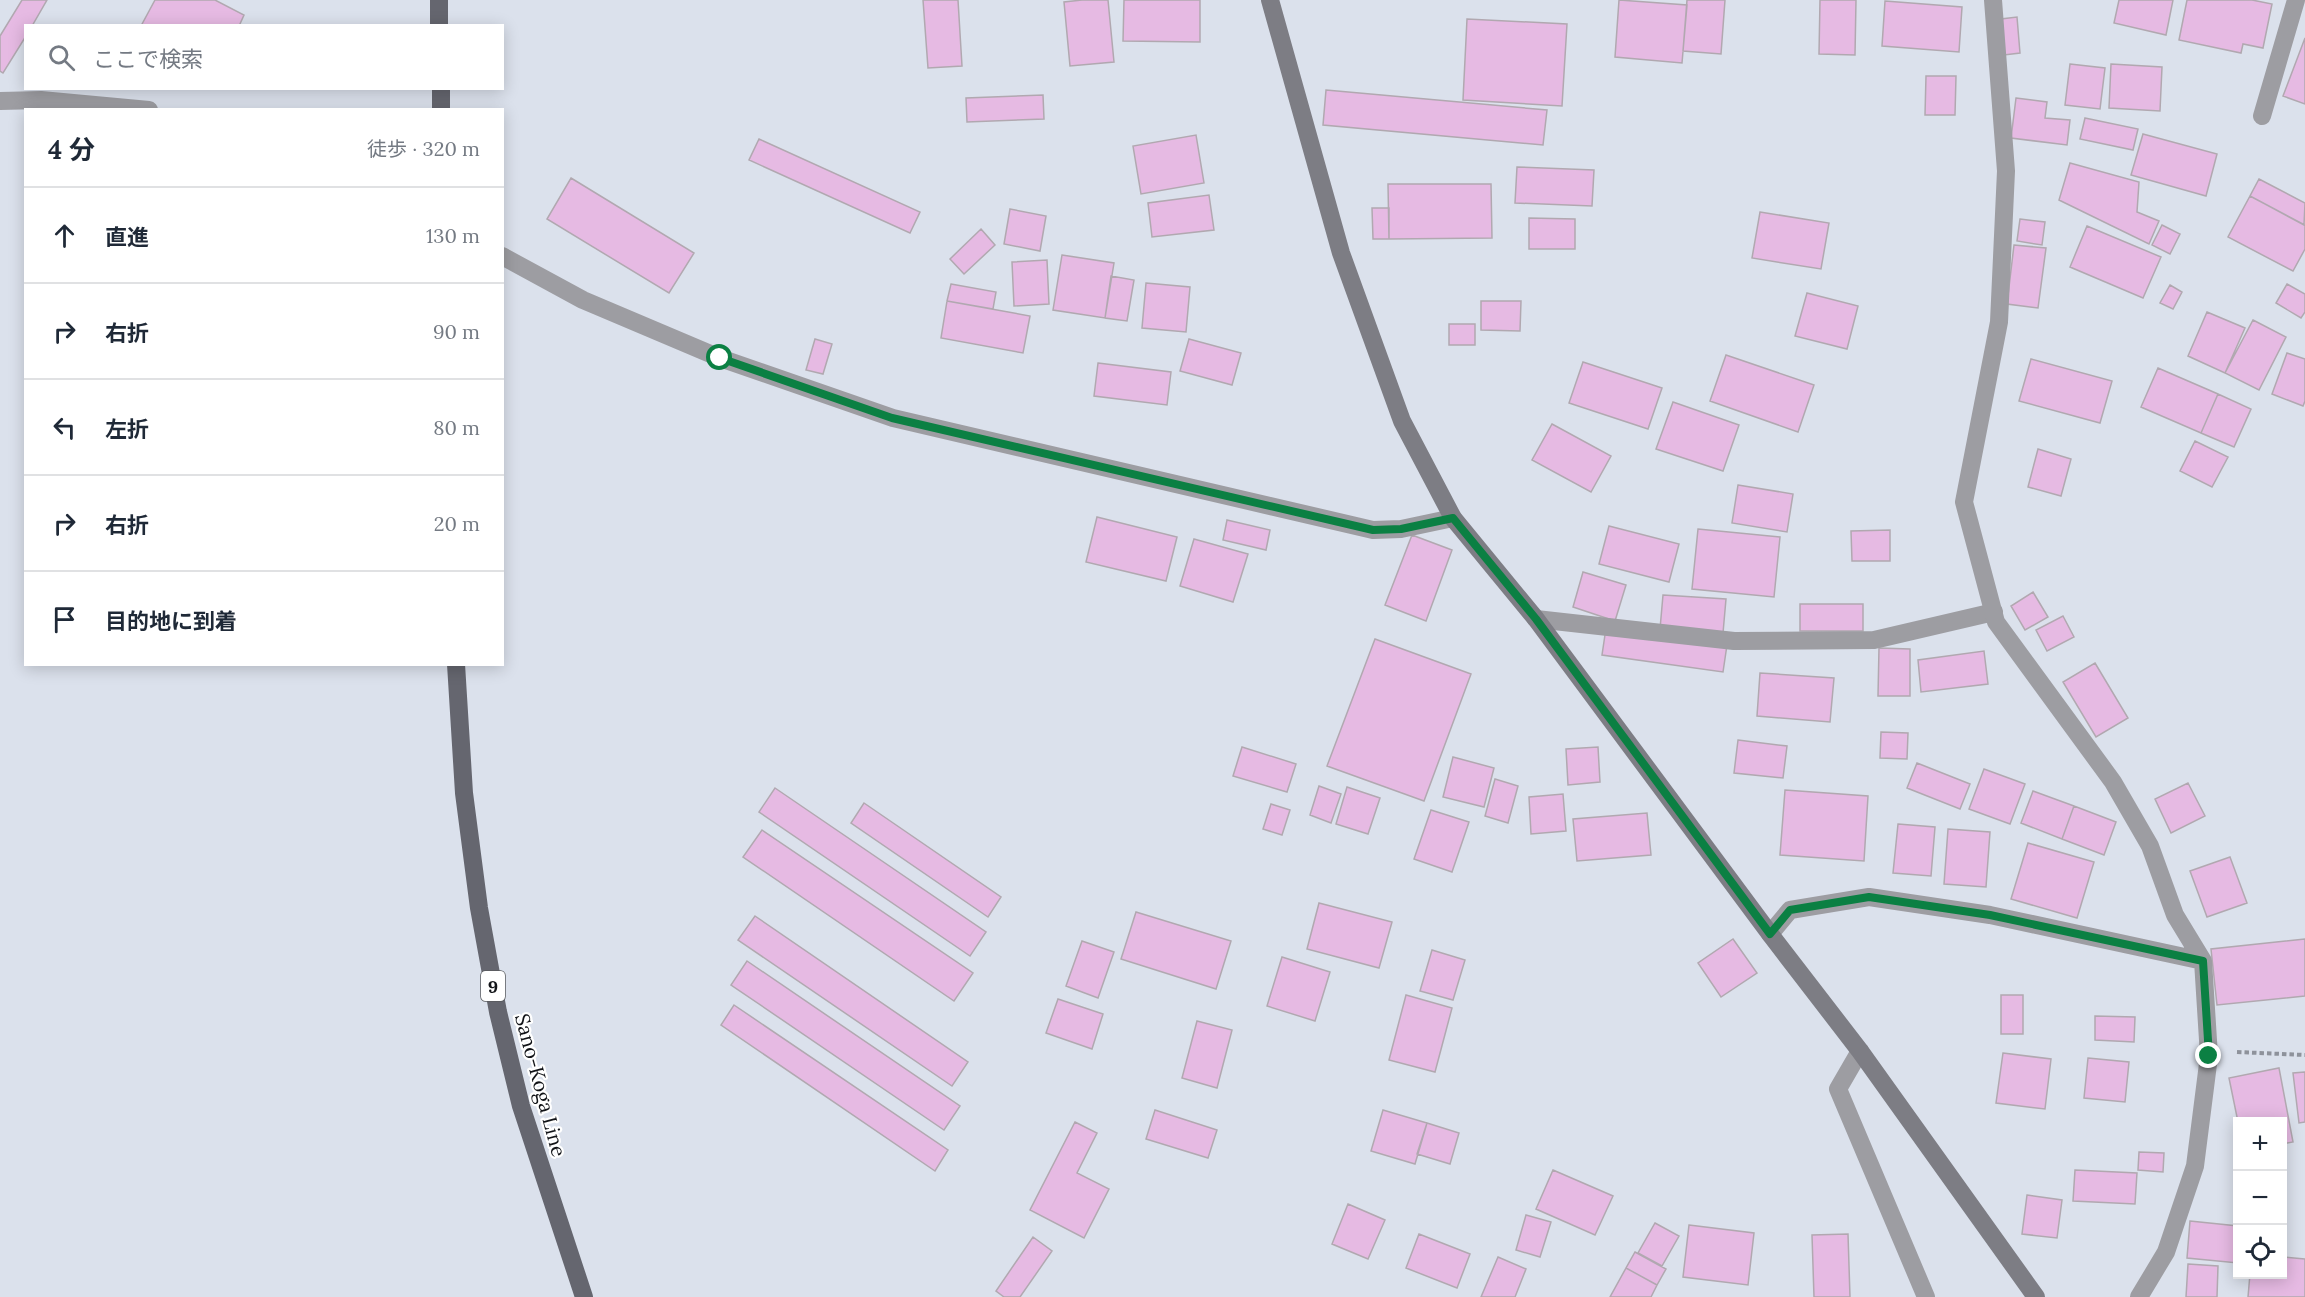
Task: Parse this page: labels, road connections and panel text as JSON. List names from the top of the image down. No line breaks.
{"streets":{"main road":["9","Sano-Koga Line"]},"page":{"search":"ここで検索","heading":["4 分","徒歩 · 320 m"],"list":[["直進","130 m"],["右折","90 m"],["左折","80 m"],["右折","20 m"],"目的地に到着"],"map_buttons":["+","−"]}}
